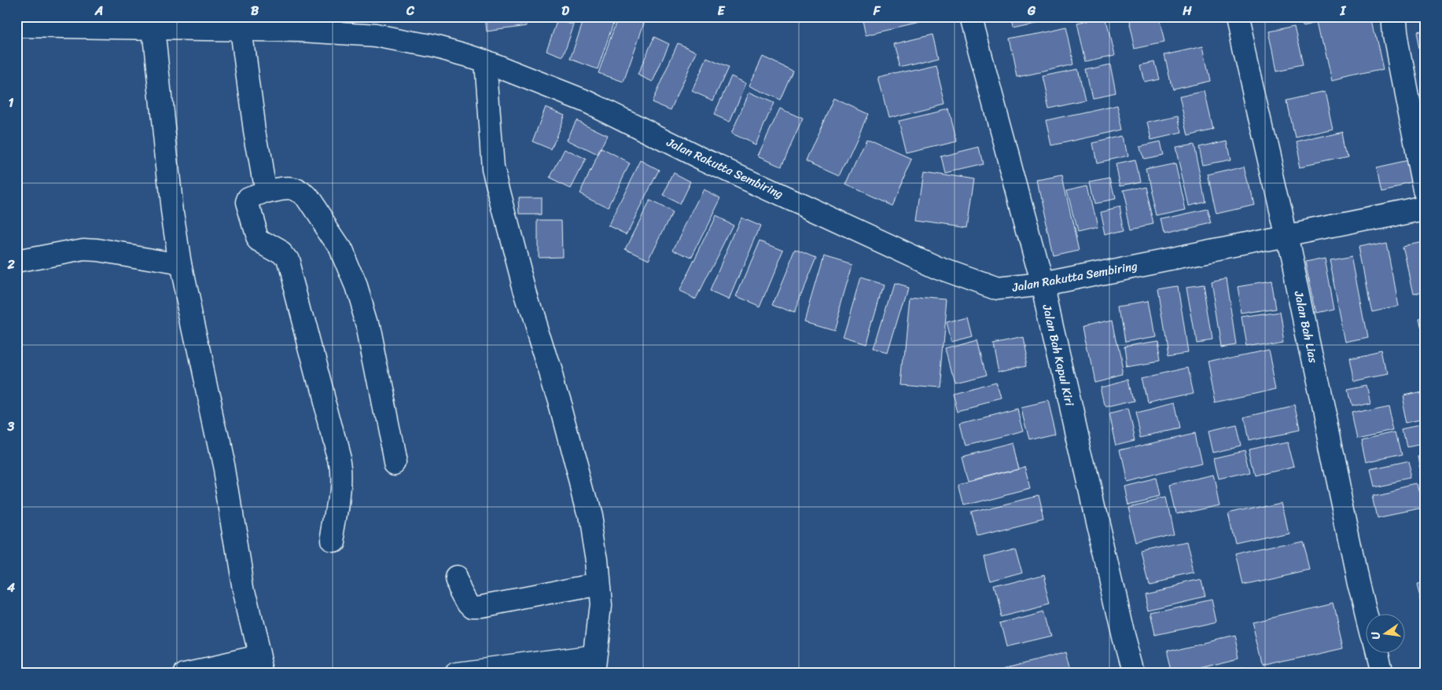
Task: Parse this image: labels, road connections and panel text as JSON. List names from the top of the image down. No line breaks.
{"streets":{"street":["Jalan Rakutta Sembiring","Jalan Bah Lias","Jalan Bah Kapul Kiri"]},"crossings":[["Jalan Rakutta Sembiring","Jalan Bah Lias"],["Jalan Rakutta Sembiring","Jalan Bah Kapul Kiri"]],"north":"left","grid":{"columns":["A","B","C","D","E","F","G","H","I"],"rows":["1","2","3","4"]}}
